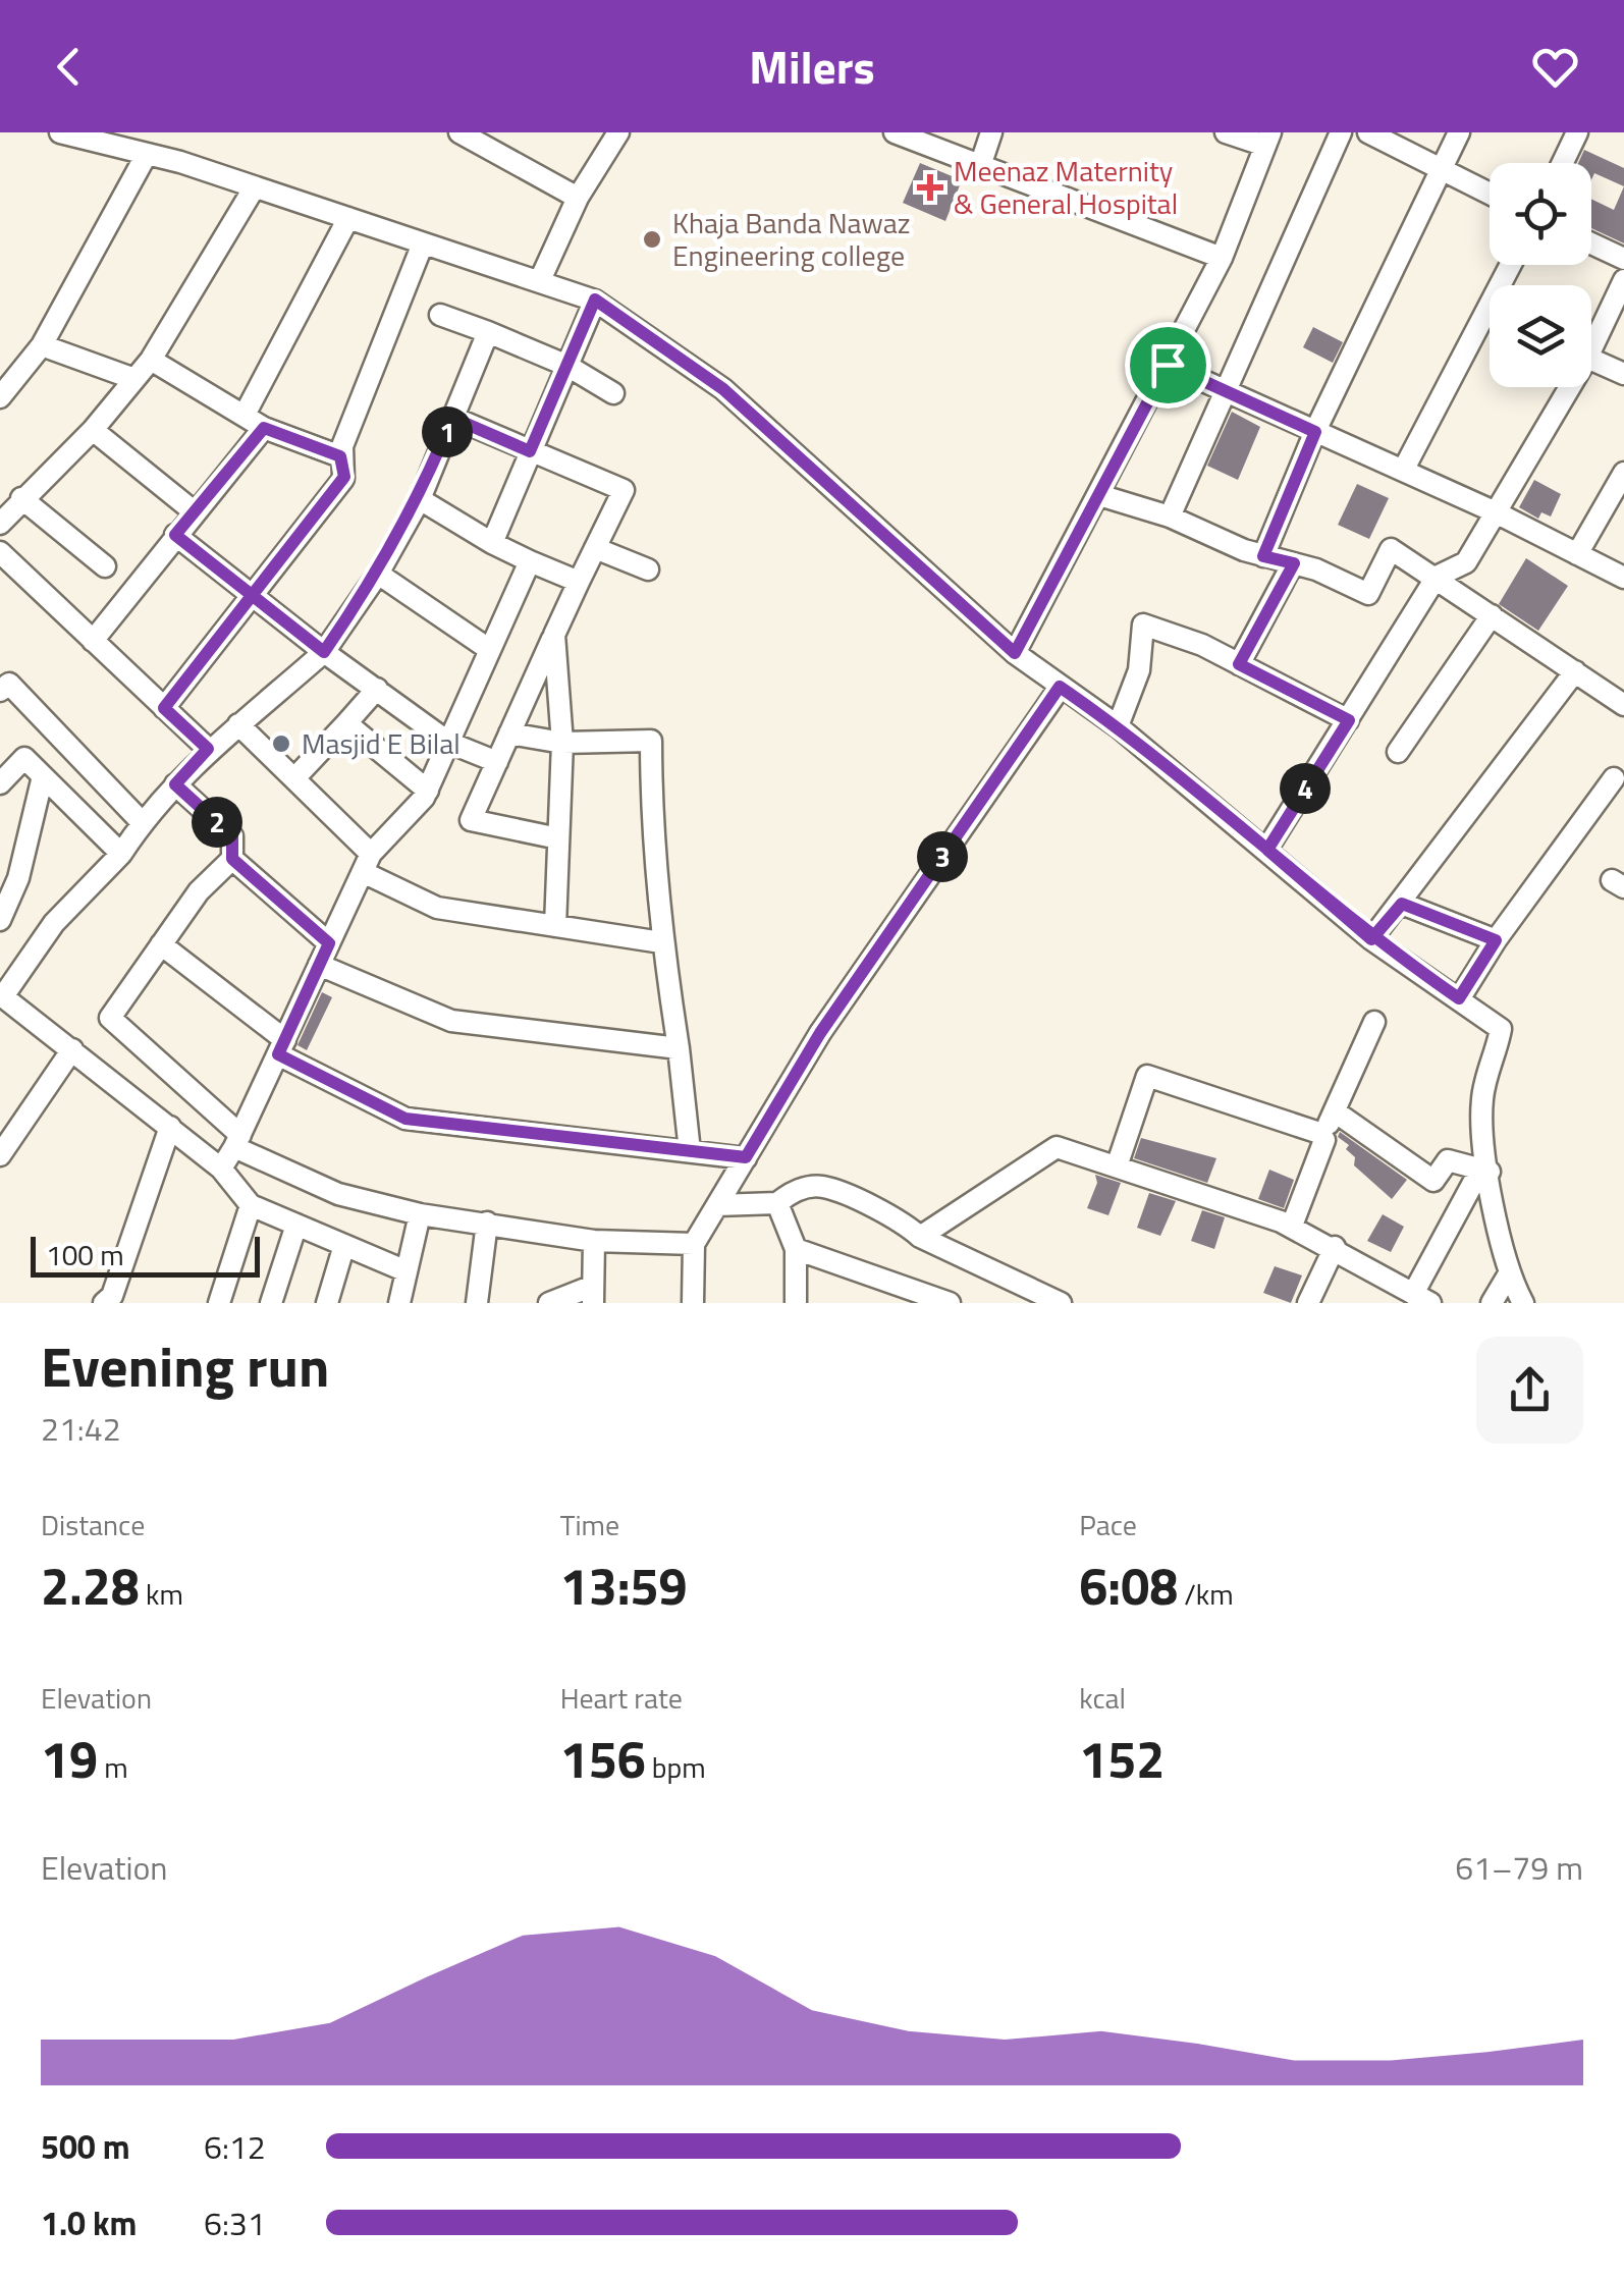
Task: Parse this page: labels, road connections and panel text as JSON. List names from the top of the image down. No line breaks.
{"places":{"health":["Meenaz Maternity & General Hospital"],"other":["Khaja Banda Nawaz Engineering college","Masjid E Bilal"]},"scale_bar":"100 m","page":{"header":"Milers","pins":["1","4","2","3"],"scale":"100 m","heading":["Evening run","21:42"],"stats":[["Distance","2.28 km"],["Time","13:59"],["Pace","6:08 /km"],["Elevation","19 m"],["Heart rate","156 bpm"],["kcal","152"]],"chart":["Elevation","61–79 m"],"list":[{"name":"500 m","note":"6:12"},{"name":"1.0 km","note":"6:31"}]}}
